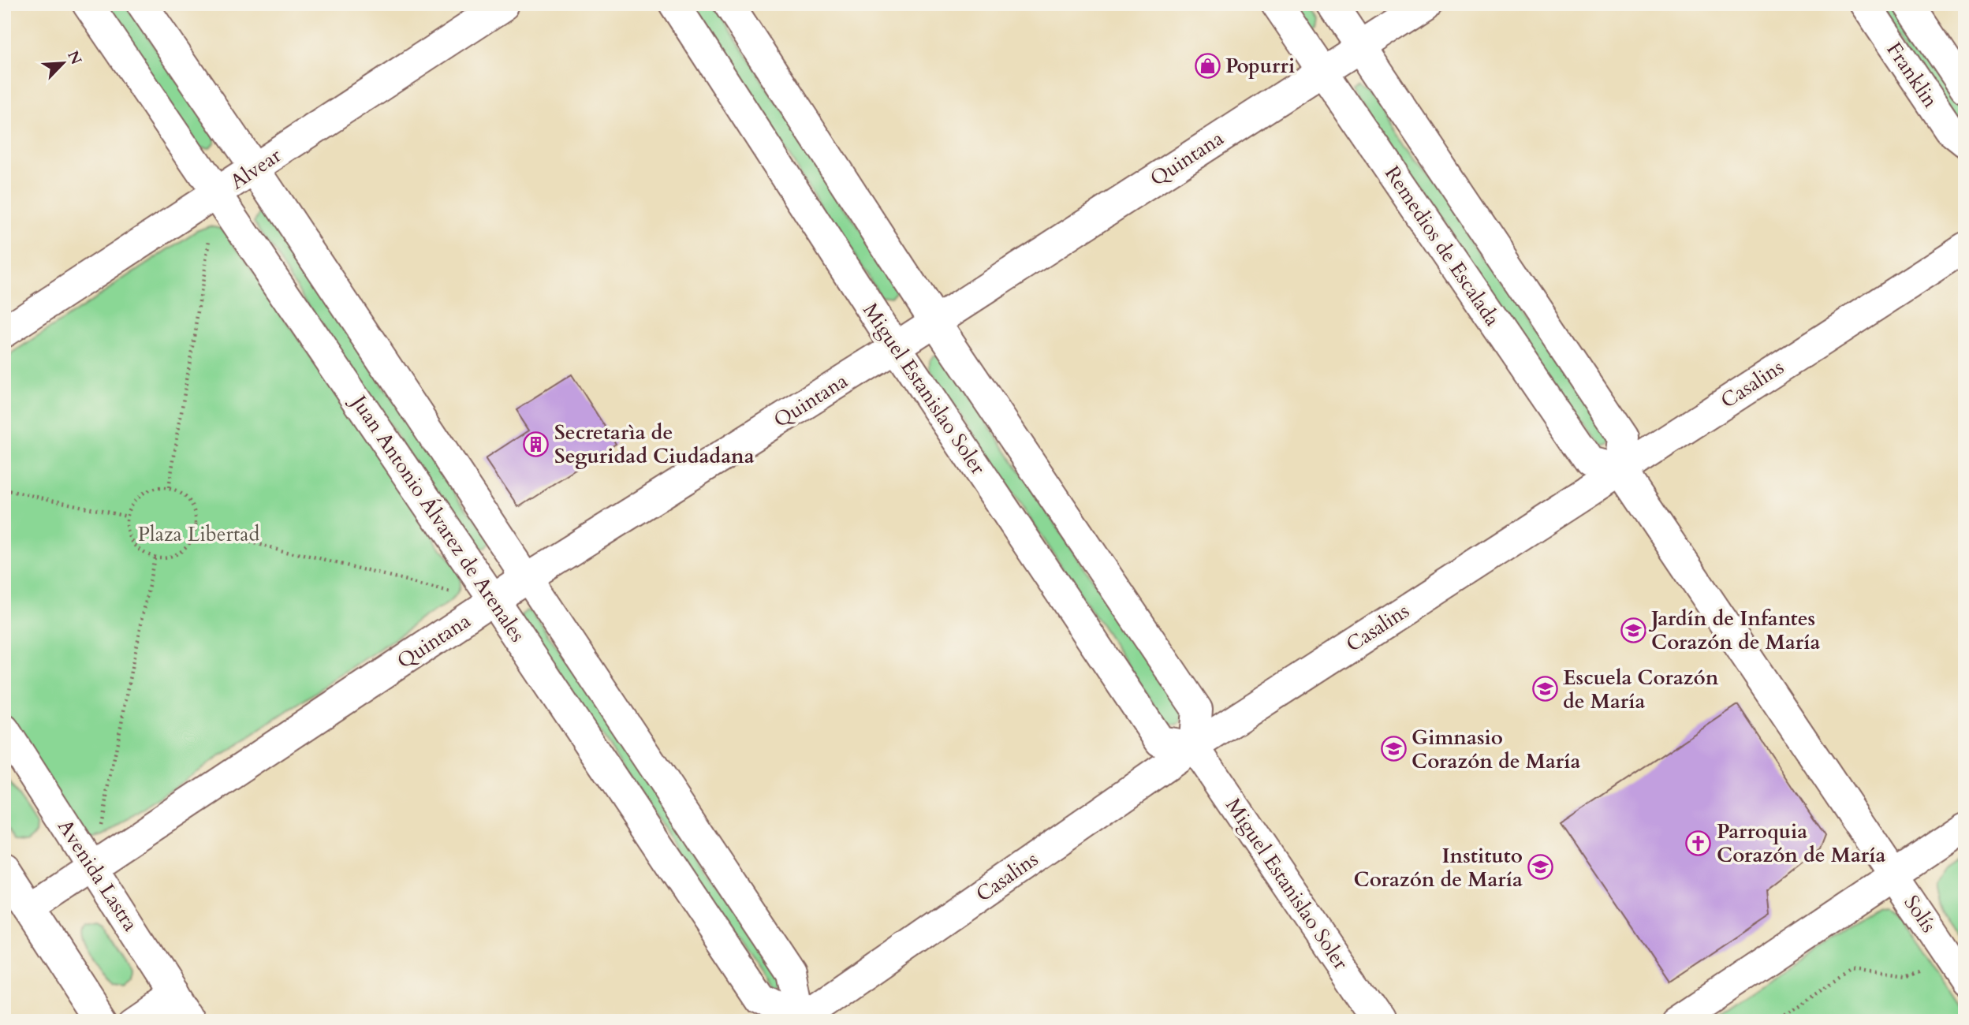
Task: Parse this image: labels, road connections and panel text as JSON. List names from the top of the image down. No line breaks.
{"streets":{"street":["Franklin","Quintana","Alvear","Remedios de Escalada","Casalins","Miguel Estanislao Soler","Juan Antonio Álvarez de Arenales","Avenida Lastra","Solís"]},"crossings":[["Quintana","Remedios de Escalada"],["Quintana","Miguel Estanislao Soler"],["Quintana","Juan Antonio Álvarez de Arenales"],["Quintana","Avenida Lastra"],["Alvear","Juan Antonio Álvarez de Arenales"],["Remedios de Escalada","Casalins"],["Casalins","Miguel Estanislao Soler"],["Casalins","Juan Antonio Álvarez de Arenales"]],"parks":["Plaza Libertad"],"places":{"shop":["Popurri"],"building":["Secretarìa de Seguridad Ciudadana"],"school or university":["Jardín de Infantes Corazón de María","Escuela Corazón de María","Gimnasio Corazón de María","Instituto Corazón de María"],"church":["Parroquia Corazón de María"]},"north":"top right"}
